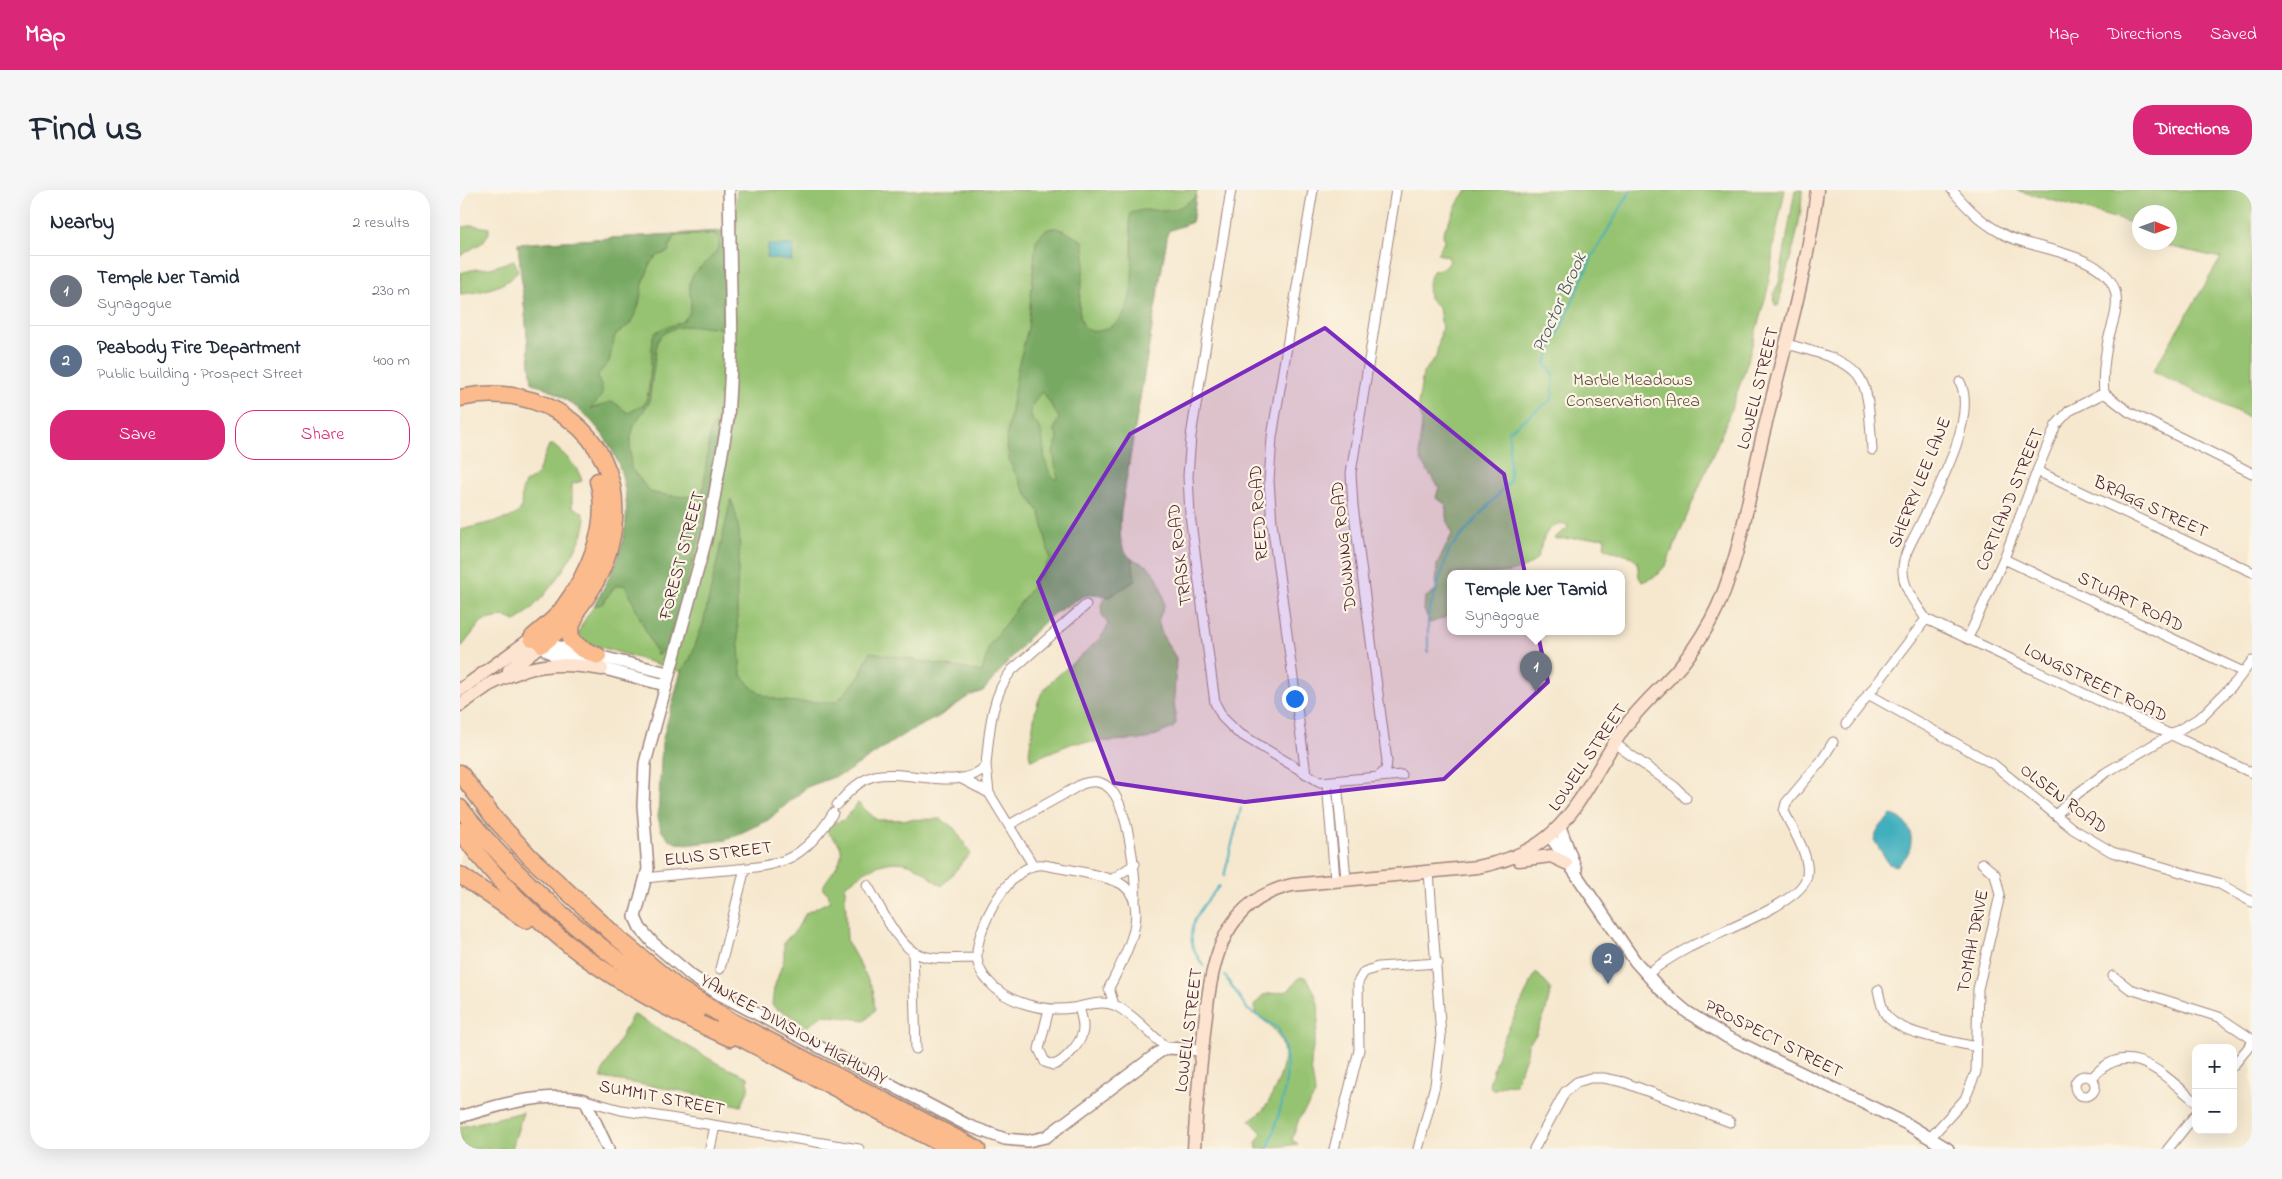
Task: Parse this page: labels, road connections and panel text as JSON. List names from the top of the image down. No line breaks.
{"streets":{"highway":["YANKEE DIVISION HIGHWAY"],"main road":["LOWELL STREET"],"street":["SHERRY LEE LANE","CORTLAND STREET","BRAGG STREET","REED ROAD","DOWNING ROAD","FOREST STREET","TRASK ROAD","STUART ROAD","LONGSTREET ROAD","OLSEN ROAD","ELLIS STREET","TOMAH DRIVE","PROSPECT STREET","SUMMIT STREET"]},"crossings":[["LOWELL STREET","PROSPECT STREET"],["SHERRY LEE LANE","LONGSTREET ROAD"],["CORTLAND STREET","BRAGG STREET"],["CORTLAND STREET","STUART ROAD"],["CORTLAND STREET","LONGSTREET ROAD"],["REED ROAD","TRASK ROAD"],["DOWNING ROAD","TRASK ROAD"],["FOREST STREET","ELLIS STREET"],["FOREST STREET","YANKEE DIVISION HIGHWAY"],["TOMAH DRIVE","PROSPECT STREET"]],"water":["Proctor Brook"],"parks":["Marble Meadows Conservation Area"],"north":"right","page":{"header":"Map","nav":["Map","Directions","Saved"],"title":"Find us","buttons":["Directions",["Save","Share"]],"heading":["Nearby","2 results"],"list":[{"mark":"1","name":"Temple Ner Tamid","note":"Synagogue","value":"230 m"},{"mark":"2","name":"Peabody Fire Department","note":"Public building · Prospect Street","value":"400 m"}],"popup":["Temple Ner Tamid","Synagogue"],"pins":["1","2"],"map_buttons":["+","−"]}}
